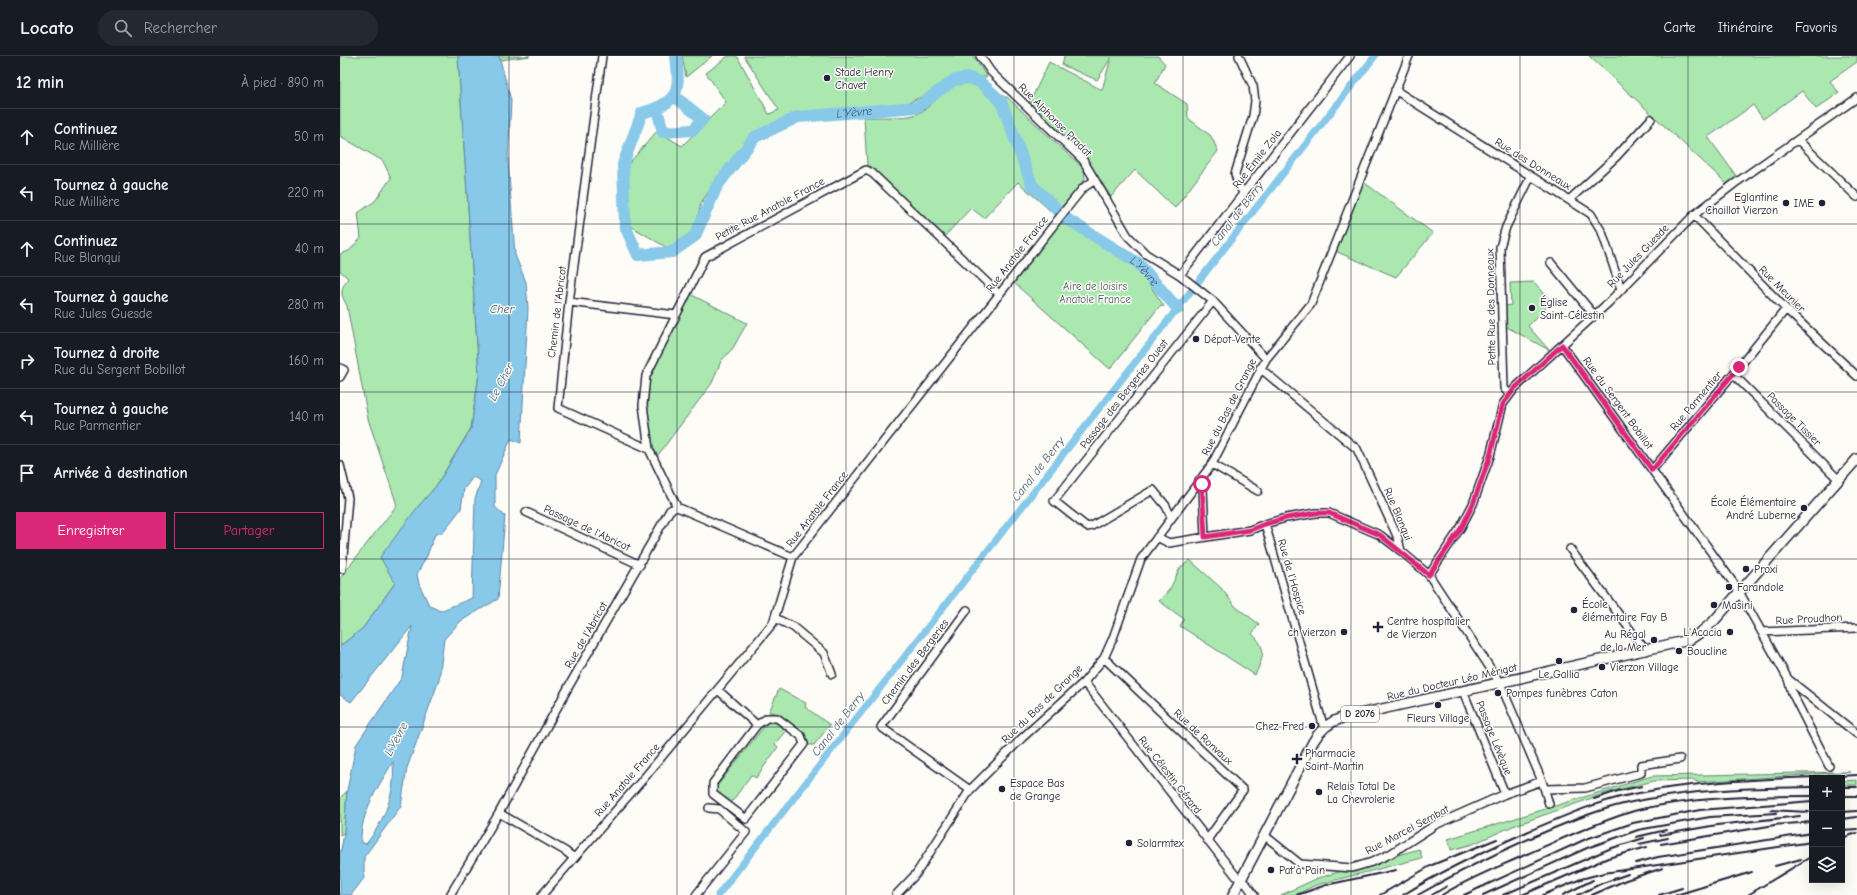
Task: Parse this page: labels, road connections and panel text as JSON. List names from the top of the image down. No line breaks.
{"streets":{"main road":["Rue du Docteur Léo Mérigot","D 2076"],"street":["Rue Alphonse Pradat","Rue Émile Zola","Rue des Donneaux","Petite Rue Anatole France","Rue Anatole France","Rue Jules Guesde","Rue Meunier","Petite Rue des Donneaux","Chemin de l'Abricot","Passage des Bergeries Ouest","Rue Parmentier","Rue du Sergent Bobillot","Rue du Bas de Grange","Passage Tissier","Rue Blanqui","Passage de l'Abricot","Rue de l'Hospice","Rue Proudhon","Rue de l'Abricot","Chemin des Bergeries","Rue de Ronvaux","Passage Lévèque","Rue Célestin Gérard","Rue Marcel Sembat"]},"crossings":[["Rue Alphonse Pradat","Rue Émile Zola"],["Rue Alphonse Pradat","Rue Anatole France"],["Rue Alphonse Pradat","Passage des Bergeries Ouest"],["Rue Alphonse Pradat","Rue du Bas de Grange"],["Rue des Donneaux","Rue Jules Guesde"],["Rue des Donneaux","Petite Rue des Donneaux"],["Rue des Donneaux","Rue du Bas de Grange"],["Petite Rue Anatole France","Rue Anatole France"],["Petite Rue Anatole France","Chemin de l'Abricot"],["Rue Jules Guesde","Rue Meunier"],["Rue Jules Guesde","Petite Rue des Donneaux"],["Rue Jules Guesde","Rue du Sergent Bobillot"],["Rue Jules Guesde","Rue Blanqui"],["Rue Meunier","Rue Parmentier"],["Passage des Bergeries Ouest","Rue du Bas de Grange"],["Rue Parmentier","Rue du Sergent Bobillot"],["Rue Parmentier","Passage Tissier"],["Rue du Sergent Bobillot","Rue Proudhon"],["Rue du Sergent Bobillot","Rue du Docteur Léo Mérigot"],["Rue du Sergent Bobillot","D 2076"],["Rue du Bas de Grange","Rue Blanqui"],["Rue du Bas de Grange","Chemin des Bergeries"],["Rue du Bas de Grange","Rue de Ronvaux"],["Rue du Bas de Grange","Rue Célestin Gérard"],["Passage Tissier","D 2076"],["Rue Blanqui","Rue du Docteur Léo Mérigot"],["Passage de l'Abricot","Rue de l'Abricot"],["Rue de l'Hospice","Rue du Docteur Léo Mérigot"],["Rue du Docteur Léo Mérigot","D 2076"],["Rue du Docteur Léo Mérigot","Passage Lévèque"],["Rue du Docteur Léo Mérigot","Rue Célestin Gérard"],["Rue du Docteur Léo Mérigot","Rue Marcel Sembat"],["D 2076","Rue Célestin Gérard"],["Rue de Ronvaux","Rue Célestin Gérard"],["Passage Lévèque","Rue Marcel Sembat"]],"water":["L'Yèvre","Canal de Berry","Cher","Le Cher"],"parks":["Aire de loisirs Anatole France"],"places":{"other":["Stade Henry Chavet","Eglantine Chaillot Vierzon","IME","Église Saint-Célestin","Dépot-Vente","École Élémentaire André Luberne","Proxi","Farandole","Masini","École élémentaire Fay B","ch vierzon","L'Acacia","Au Régal de la Mer","Boucline","Le Gallia","Vierzon Village","Pompes funèbres Caton","Fleurs Village","Chez Fred","Espace Bas de Grange","Relais Total De La Chevrolerie","Solarmtex","Pat'à Pain"],"health":["Centre hospitalier de Vierzon","Pharmacie Saint-Martin"]},"page":{"header":"Locato","search":"Rechercher","nav":["Carte","Itinéraire","Favoris"],"heading":["12 min","À pied · 890 m"],"list":[["Continuez","Rue Millière","50 m"],["Tournez à gauche","Rue Millière","220 m"],["Continuez","Rue Blanqui","40 m"],["Tournez à gauche","Rue Jules Guesde","280 m"],["Tournez à droite","Rue du Sergent Bobillot","160 m"],["Tournez à gauche","Rue Parmentier","140 m"],"Arrivée à destination"],"buttons":["Enregistrer","Partager"],"map_buttons":["+","−"]}}
